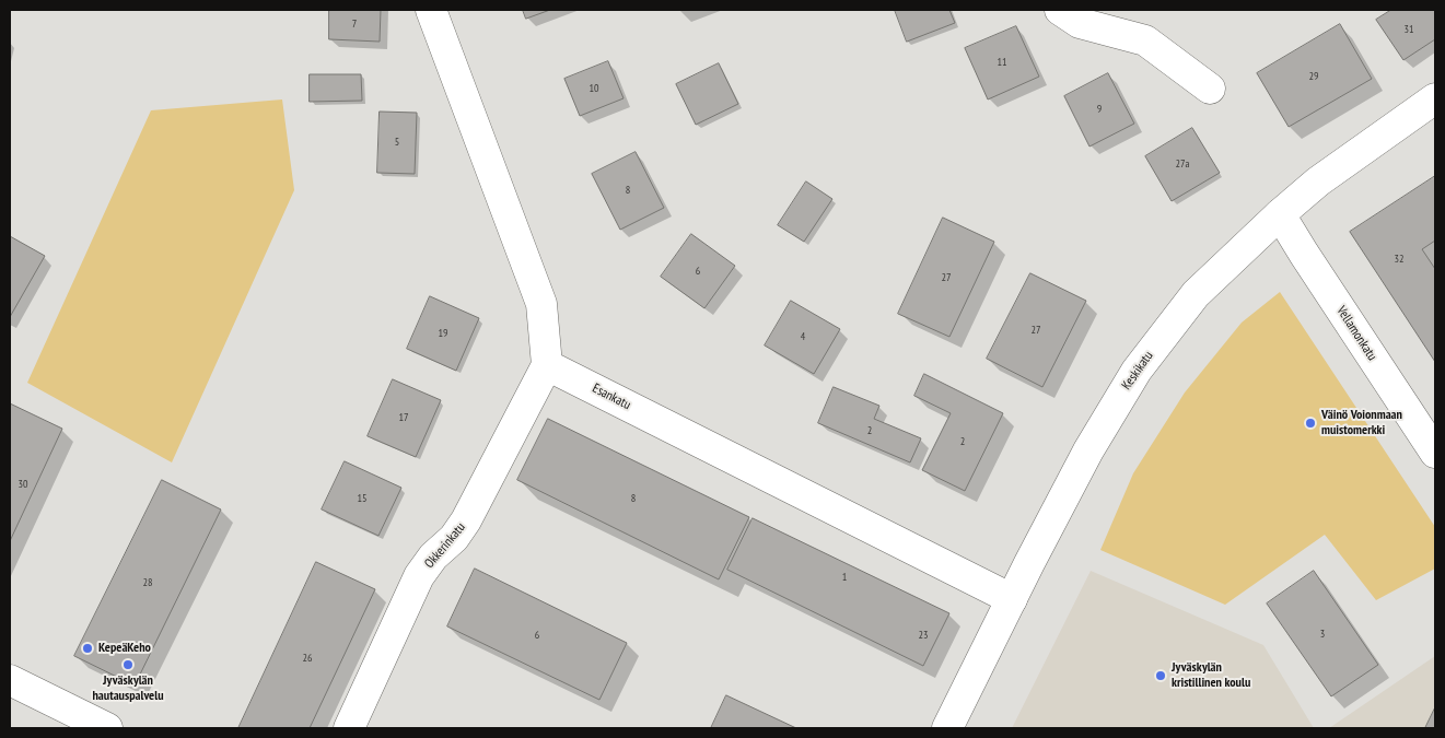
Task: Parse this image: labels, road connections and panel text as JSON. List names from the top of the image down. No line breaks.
{"streets":{"street":["Vellamonkatu","Keskikatu","Esankatu","Okkerinkatu"]},"crossings":[["Vellamonkatu","Keskikatu"],["Keskikatu","Esankatu"],["Esankatu","Okkerinkatu"]],"places":["Väinö Voionmaan muistomerkki","KepeäKeho","Jyväskylän hautauspalvelu","Jyväskylän kristillinen koulu"],"house_numbers":["7","31","11","29","10","9","5","27a","8","32","6","27","27","19","4","17","2","2","30","15","8","1","28","3","6","23","26"]}
